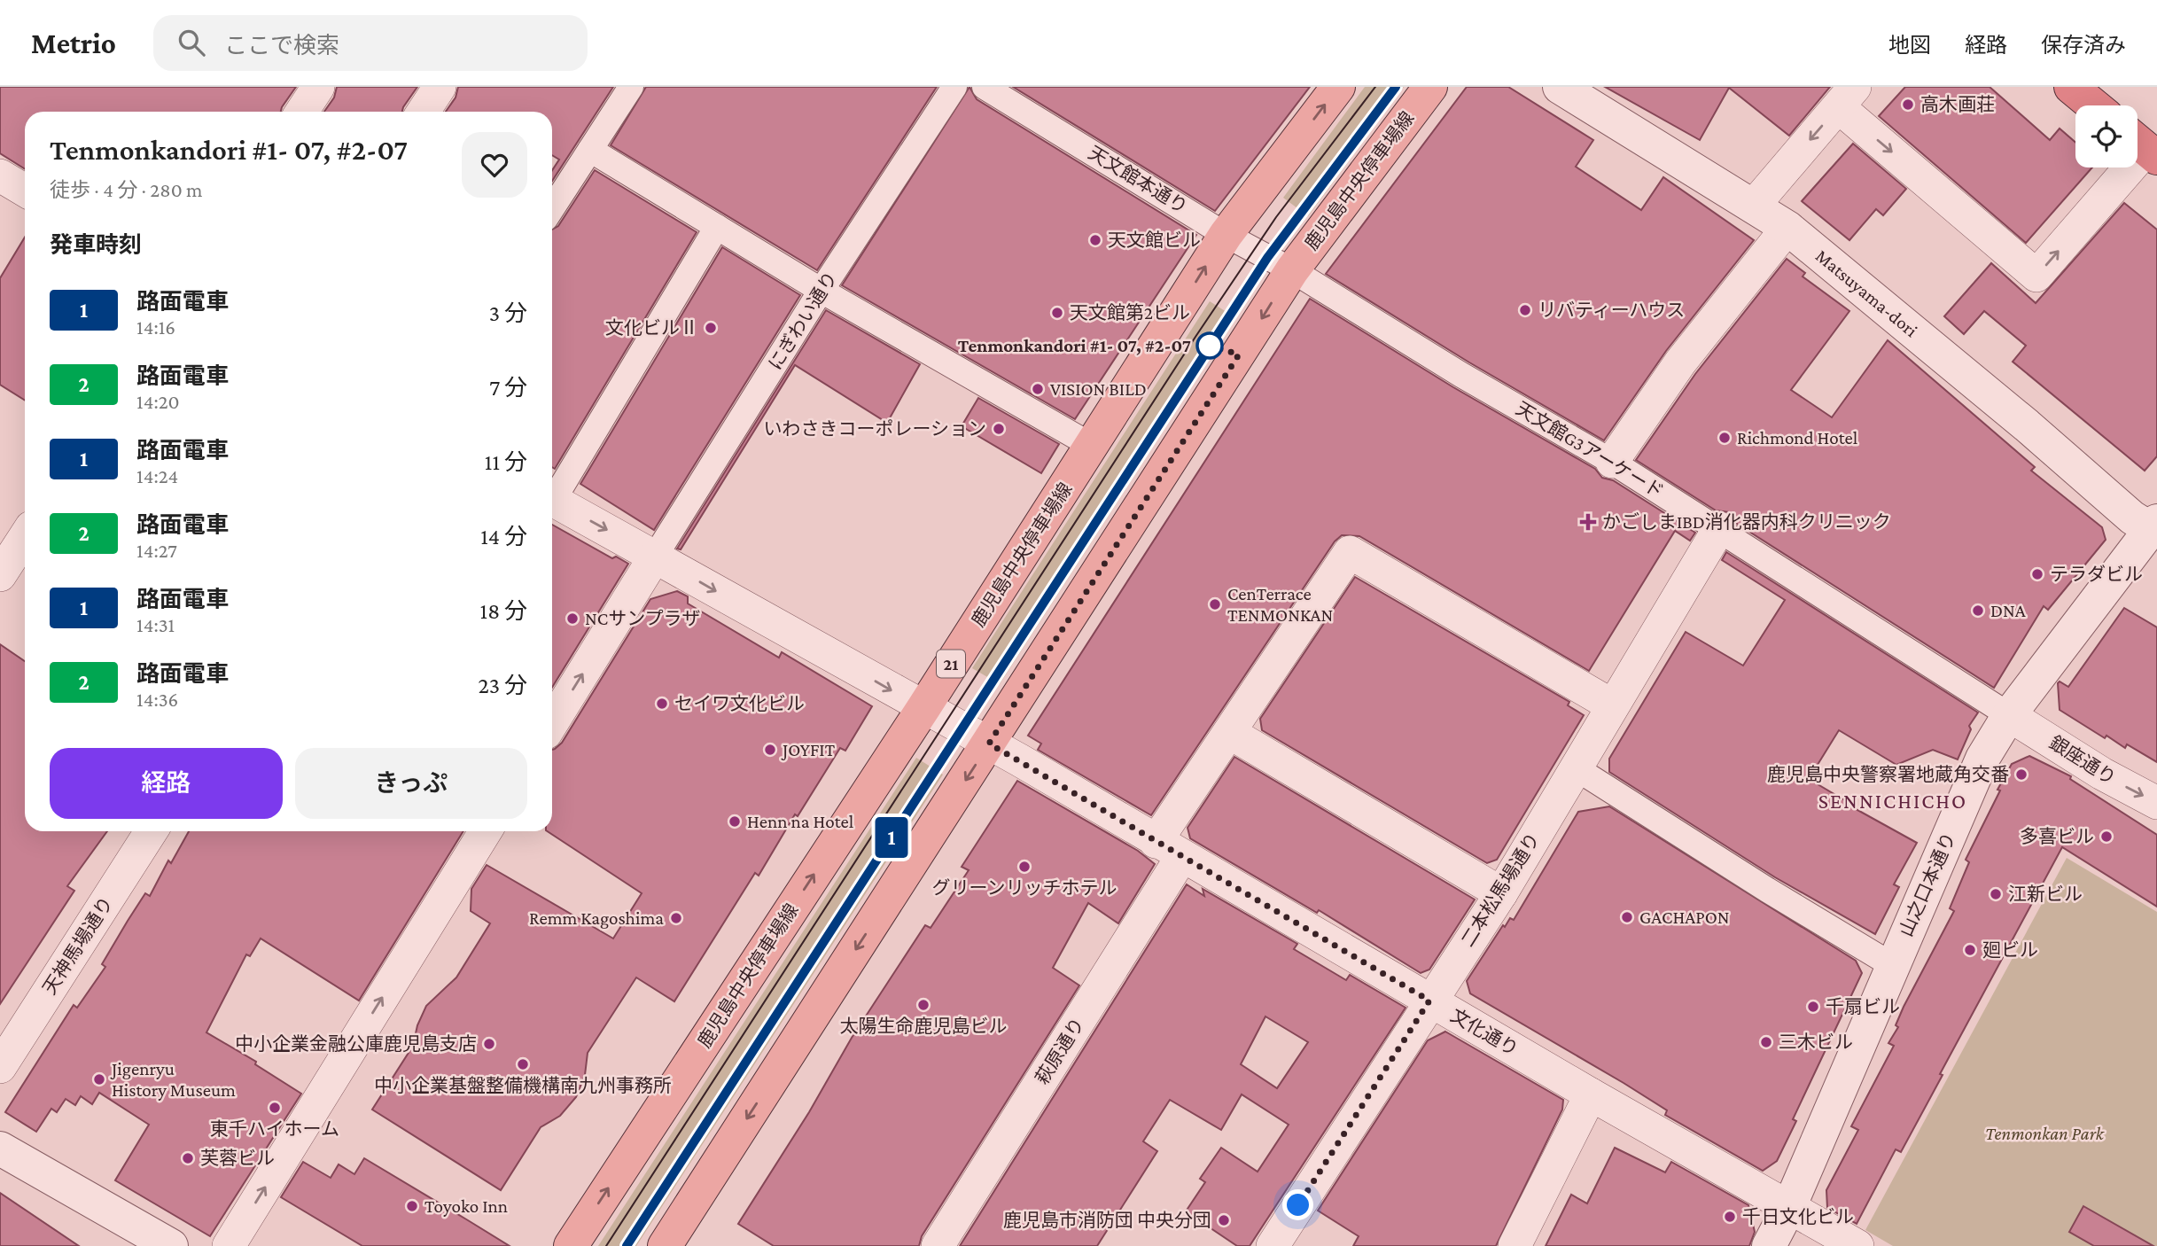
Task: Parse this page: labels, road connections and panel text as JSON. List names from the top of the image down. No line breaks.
{"streets":{"main road":["鹿児島中央停車場線","21"],"street":["天文館本通り","Matsuyama-dori","にぎわい通り","天文館G3アーケード","銀座通り","山之口本通り","二本松馬場通り","天神馬場通り","文化通り","萩原通り"]},"crossings":[["天文館本通り","鹿児島中央停車場線"],["天文館本通り","天文館G3アーケード"],["鹿児島中央停車場線","天文館G3アーケード"],["鹿児島中央停車場線","文化通り"],["Matsuyama-dori","山之口本通り"],["にぎわい通り","文化通り"],["天文館G3アーケード","銀座通り"],["天文館G3アーケード","山之口本通り"],["天文館G3アーケード","二本松馬場通り"],["銀座通り","山之口本通り"],["山之口本通り","文化通り"],["二本松馬場通り","文化通り"],["二本松馬場通り","萩原通り"],["文化通り","萩原通り"]],"one_way":["銀座通り"],"districts":["SENNICHICHO"],"parks":["Tenmonkan Park"],"places":{"other":["高木画荘","天文館ビル","リバティーハウス","天文館第2ビル","文化ビルⅡ","Tenmonkandori #1- 07, #2-07","VISION BILD","いわさきコーポレーション","Richmond Hotel","テラダビル","CenTerrace TENMONKAN","DNA","NCサンプラザ","セイワ文化ビル","JOYFIT","鹿児島中央警察署地蔵角交番","Henn na Hotel","多喜ビル","グリーンリッチホテル","江新ビル","GACHAPON","Remm Kagoshima","廻ビル","太陽生命鹿児島ビル","千扇ビル","三木ビル","中小企業金融公庫鹿児島支店","中小企業基盤整備機構南九州事務所","Jigenryu History Museum","東千ハイホーム","芙蓉ビル","Toyoko Inn","千日文化ビル","鹿児島市消防団 中央分団"],"health":["かごしまIBD消化器内科クリニック"]},"lines":["tram line 1"],"page":{"header":"Metrio","search":"ここで検索","nav":["地図","経路","保存済み"],"on_map":"1","heading":[["Tenmonkandori #1- 07, #2-07","徒歩 · 4 分 · 280 m"],"発車時刻"],"list":[{"mark":"1","name":"路面電車","note":"14:16","value":"3 分"},{"mark":"2","name":"路面電車","note":"14:20","value":"7 分"},{"mark":"1","name":"路面電車","note":"14:24","value":"11 分"},{"mark":"2","name":"路面電車","note":"14:27","value":"14 分"},{"mark":"1","name":"路面電車","note":"14:31","value":"18 分"},{"mark":"2","name":"路面電車","note":"14:36","value":"23 分"}],"buttons":["経路","きっぷ"]}}
